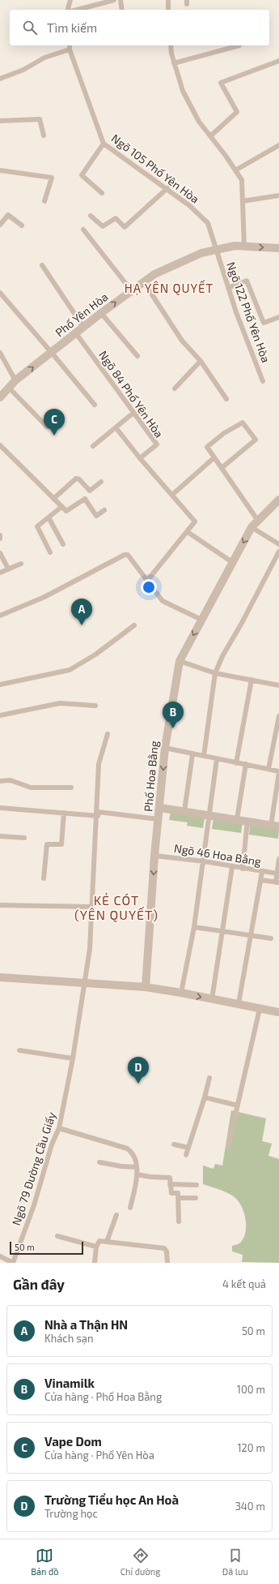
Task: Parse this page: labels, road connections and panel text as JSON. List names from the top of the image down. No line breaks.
{"streets":{"street":["Phố Yên Hòa","Phố Hoa Bằng"],"lane":["Ngõ 105 Phố Yên Hòa","Ngõ 122 Phố Yên Hòa","Ngõ 84 Phố Yên Hòa","Ngõ 46 Hoa Bằng","Ngõ 79 Đường Cầu Giấy"]},"crossings":[["Ngõ 105 Phố Yên Hòa","Ngõ 122 Phố Yên Hòa"],["Ngõ 105 Phố Yên Hòa","Phố Yên Hòa"],["Ngõ 122 Phố Yên Hòa","Phố Yên Hòa"],["Phố Yên Hòa","Ngõ 84 Phố Yên Hòa"],["Phố Hoa Bằng","Ngõ 46 Hoa Bằng"]],"one_way":["Phố Hoa Bằng"],"districts":["HẠ YÊN QUYẾT","KẺ CÓT (YÊN QUYẾT)"],"scale_bar":"50 m","page":{"search":"Tìm kiếm","pins":["C","A","B","D"],"scale":"50 m","heading":["Gần đây","4 kết quả"],"list":[{"mark":"A","name":"Nhà a Thận HN","note":"Khách sạn","value":"50 m"},{"mark":"B","name":"Vinamilk","note":"Cửa hàng · Phố Hoa Bằng","value":"100 m"},{"mark":"C","name":"Vape Dom","note":"Cửa hàng · Phố Yên Hòa","value":"120 m"},{"mark":"D","name":"Trường Tiểu học An Hoà","note":"Trường học","value":"340 m"}],"nav":["Bản đồ","Chỉ đường","Đã lưu"]}}
